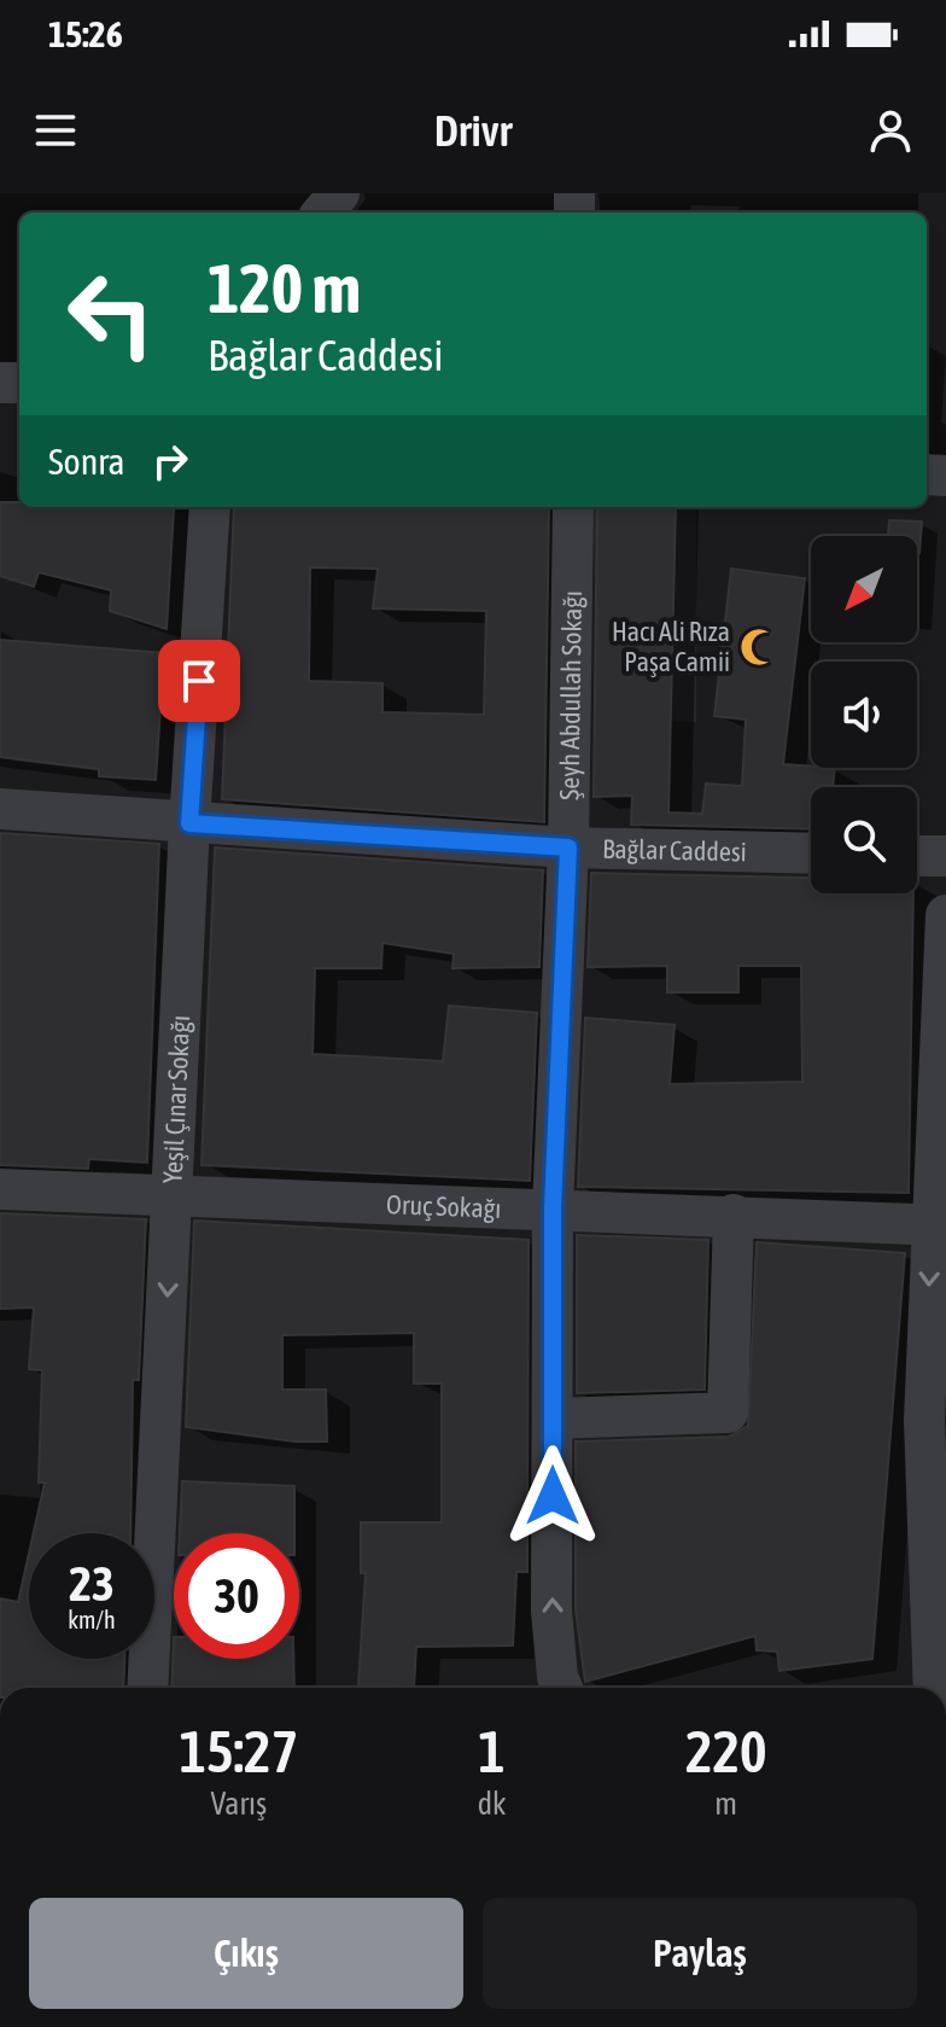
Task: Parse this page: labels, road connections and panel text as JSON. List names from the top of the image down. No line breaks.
{"streets":{"street":["Şeyh Abdullah Sokağı","Bağlar Caddesi","Yeşil Çınar Sokağı","Oruç Sokağı"]},"crossings":[["Şeyh Abdullah Sokağı","Bağlar Caddesi"],["Şeyh Abdullah Sokağı","Oruç Sokağı"],["Bağlar Caddesi","Yeşil Çınar Sokağı"],["Yeşil Çınar Sokağı","Oruç Sokağı"]],"one_way":["Yeşil Çınar Sokağı"],"places":{"mosque":["Hacı Ali Rıza Paşa Camii"]},"north":"bottom left","page":{"status":"15:26","header":"Drivr","turn":["120 m","Bağlar Caddesi"],"then":"Sonra","speed":"23 km/h","limit":"30","eta":["15:27","Varış","1","dk","220","m"],"buttons":["Çıkış","Paylaş"]}}
